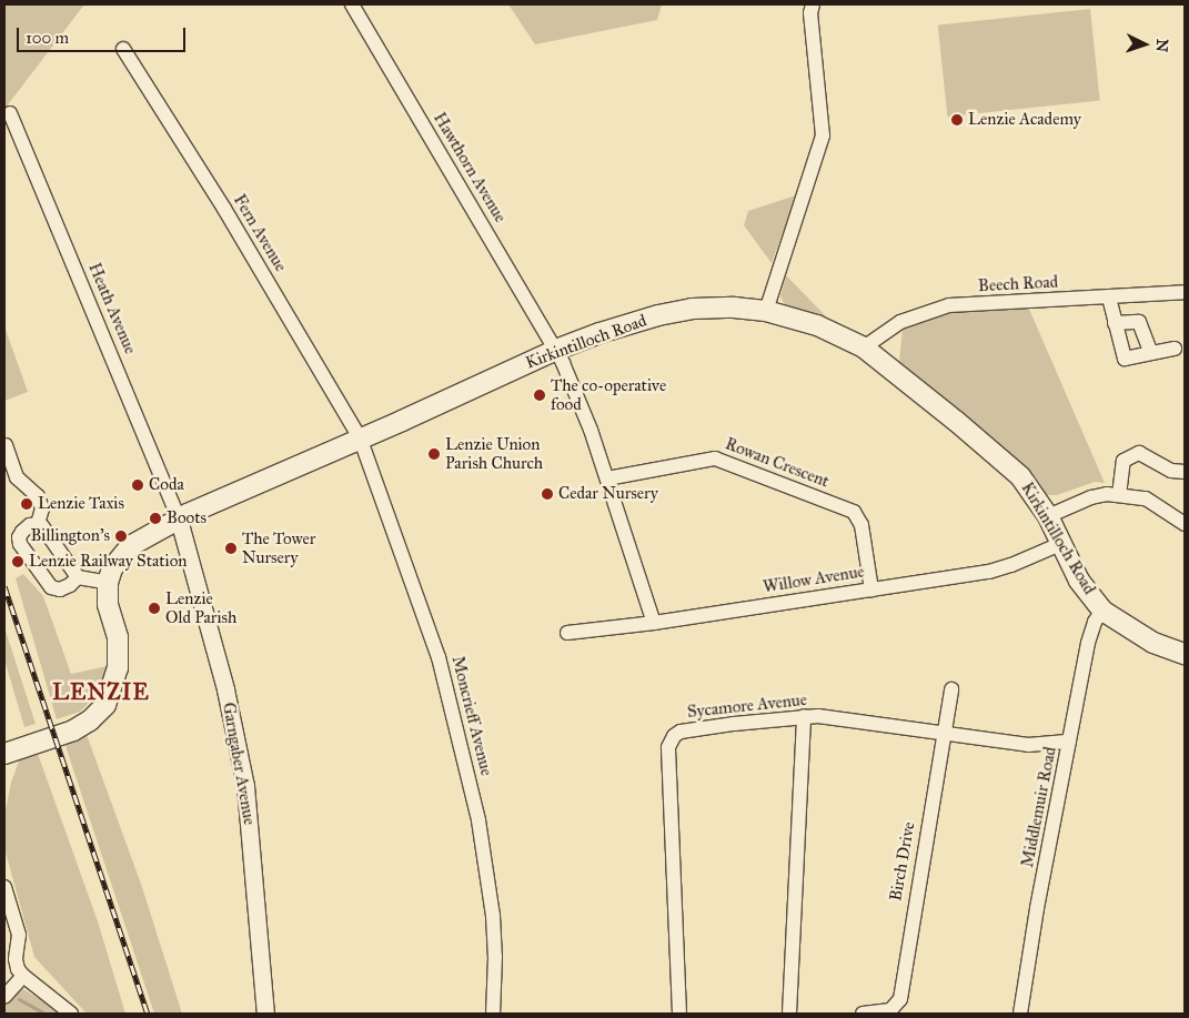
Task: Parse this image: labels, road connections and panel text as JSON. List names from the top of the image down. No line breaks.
{"streets":{"main road":["Kirkintilloch Road"],"street":["Hawthorn Avenue","Fern Avenue","Beech Road","Heath Avenue","Rowan Crescent","Willow Avenue","Sycamore Avenue","Moncrieff Avenue","Garngaber Avenue","Middlemuir Road","Birch Drive"]},"crossings":[["Hawthorn Avenue","Kirkintilloch Road"],["Hawthorn Avenue","Rowan Crescent"],["Hawthorn Avenue","Willow Avenue"],["Fern Avenue","Kirkintilloch Road"],["Fern Avenue","Moncrieff Avenue"],["Beech Road","Kirkintilloch Road"],["Heath Avenue","Kirkintilloch Road"],["Heath Avenue","Garngaber Avenue"],["Kirkintilloch Road","Willow Avenue"],["Kirkintilloch Road","Moncrieff Avenue"],["Kirkintilloch Road","Garngaber Avenue"],["Kirkintilloch Road","Middlemuir Road"],["Rowan Crescent","Willow Avenue"],["Sycamore Avenue","Middlemuir Road"],["Sycamore Avenue","Birch Drive"]],"districts":["LENZIE"],"places":["Lenzie Academy","The co-operative food","Lenzie Union Parish Church","Coda","Cedar Nursery","Lenzie Taxis","Boots","Billington's","The Tower Nursery","Lenzie Railway Station","Lenzie Old Parish"],"scale_bar":"100 m","north":"right"}
